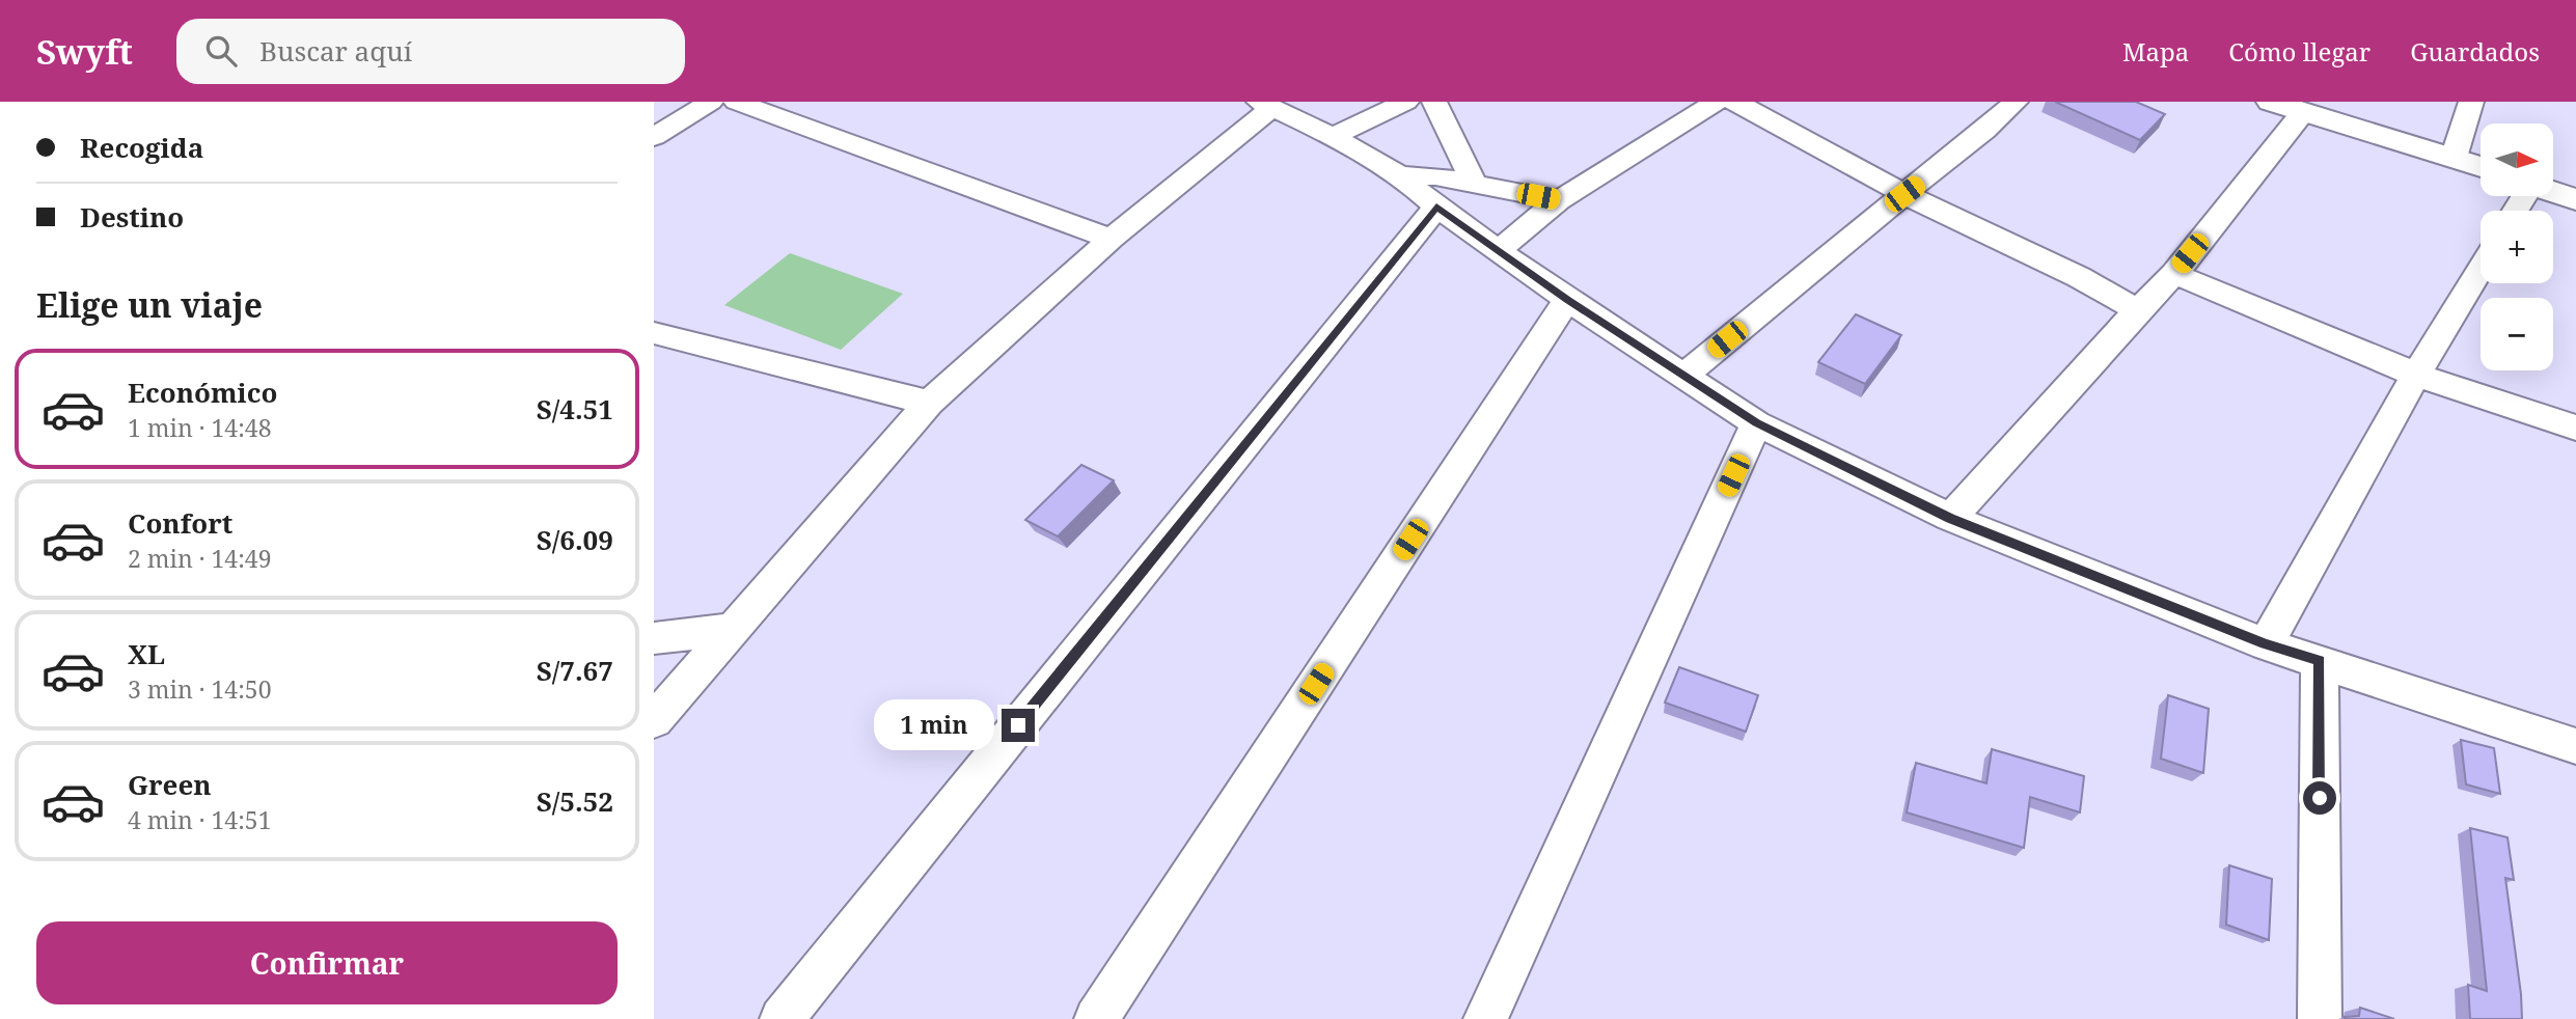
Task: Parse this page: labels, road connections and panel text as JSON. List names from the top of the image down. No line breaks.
{"north":"right","page":{"header":"Swyft","search":"Buscar aquí","nav":["Mapa","Cómo llegar","Guardados"],"banner":["Recogida","Destino"],"map_buttons":["+","−"],"heading":"Elige un viaje","list":[{"name":"Económico","note":"1 min · 14:48","value":"S/4.51"},{"name":"Confort","note":"2 min · 14:49","value":"S/6.09"},{"name":"XL","note":"3 min · 14:50","value":"S/7.67"},{"name":"Green","note":"4 min · 14:51","value":"S/5.52"}],"bubble":"1 min","buttons":"Confirmar"}}
